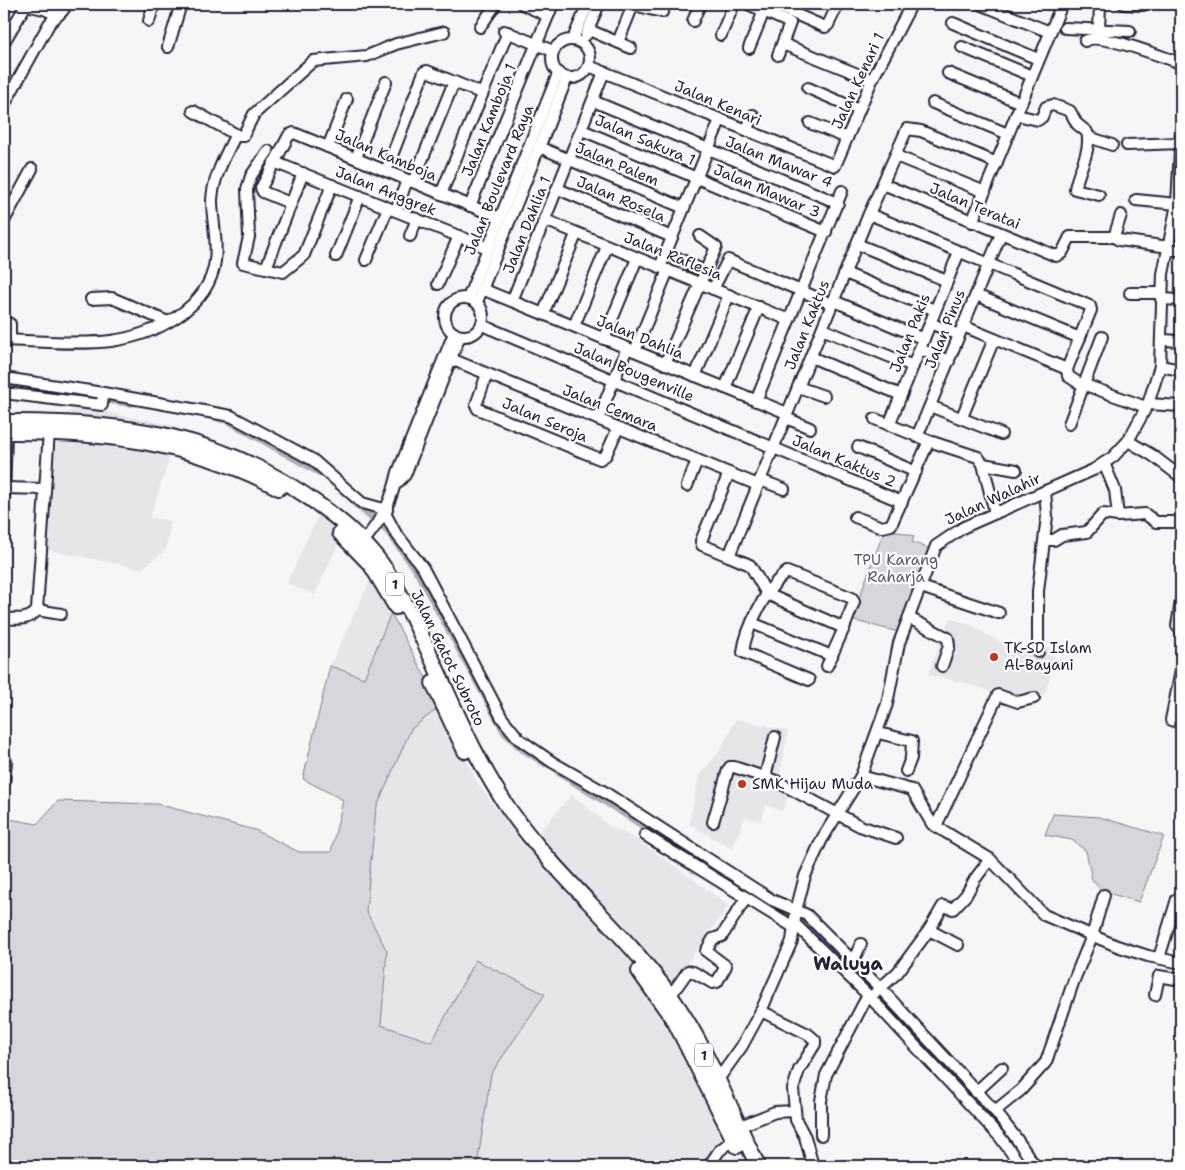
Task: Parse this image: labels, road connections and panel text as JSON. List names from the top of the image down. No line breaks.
{"streets":{"highway":["1","Jalan Gatot Subroto"],"street":["Jalan Kenari 1","Jalan Kenari","Jalan Kamboja 1","Jalan Sakura 1","Jalan Kamboja","Jalan Mawar 4","Jalan Palem","Jalan Boulevard Raya","Jalan Anggrek","Jalan Mawar 3","Jalan Rosela","Jalan Teratai","Jalan Dahlia 1","Jalan Raflesia","Jalan Kaktus","Jalan Pinus","Jalan Pakis","Jalan Dahlia","Jalan Bougenville","Jalan Cemara","Jalan Seroja","Jalan Kaktus 2","Jalan Walahir"]},"crossings":[["Jalan Kenari 1","Jalan Kenari"],["Jalan Kenari","Jalan Boulevard Raya"],["Jalan Kenari","Jalan Dahlia 1"],["Jalan Kamboja 1","Jalan Kamboja"],["Jalan Sakura 1","Jalan Mawar 3"],["Jalan Sakura 1","Jalan Dahlia 1"],["Jalan Kamboja","Jalan Boulevard Raya"],["Jalan Kamboja","Jalan Anggrek"],["Jalan Mawar 4","Jalan Dahlia 1"],["Jalan Palem","Jalan Boulevard Raya"],["Jalan Palem","Jalan Dahlia 1"],["Jalan Boulevard Raya","Jalan Anggrek"],["Jalan Boulevard Raya","Jalan Dahlia"],["Jalan Boulevard Raya","Jalan Bougenville"],["Jalan Rosela","Jalan Dahlia 1"],["Jalan Teratai","Jalan Kaktus"],["Jalan Teratai","Jalan Pinus"],["Jalan Dahlia 1","Jalan Raflesia"],["Jalan Dahlia 1","Jalan Dahlia"],["Jalan Kaktus","Jalan Dahlia"],["Jalan Kaktus","Jalan Bougenville"],["Jalan Kaktus","Jalan Cemara"],["Jalan Kaktus","Jalan Kaktus 2"],["Jalan Bougenville","Jalan Kaktus 2"],["Jalan Cemara","Jalan Seroja"],["Jalan Walahir","1"],["1","Jalan Gatot Subroto"]],"districts":["Waluya"],"parks":["TPU Karang Raharja"],"places":["TK-SD Islam Al-Bayani","SMK Hijau Muda"]}
